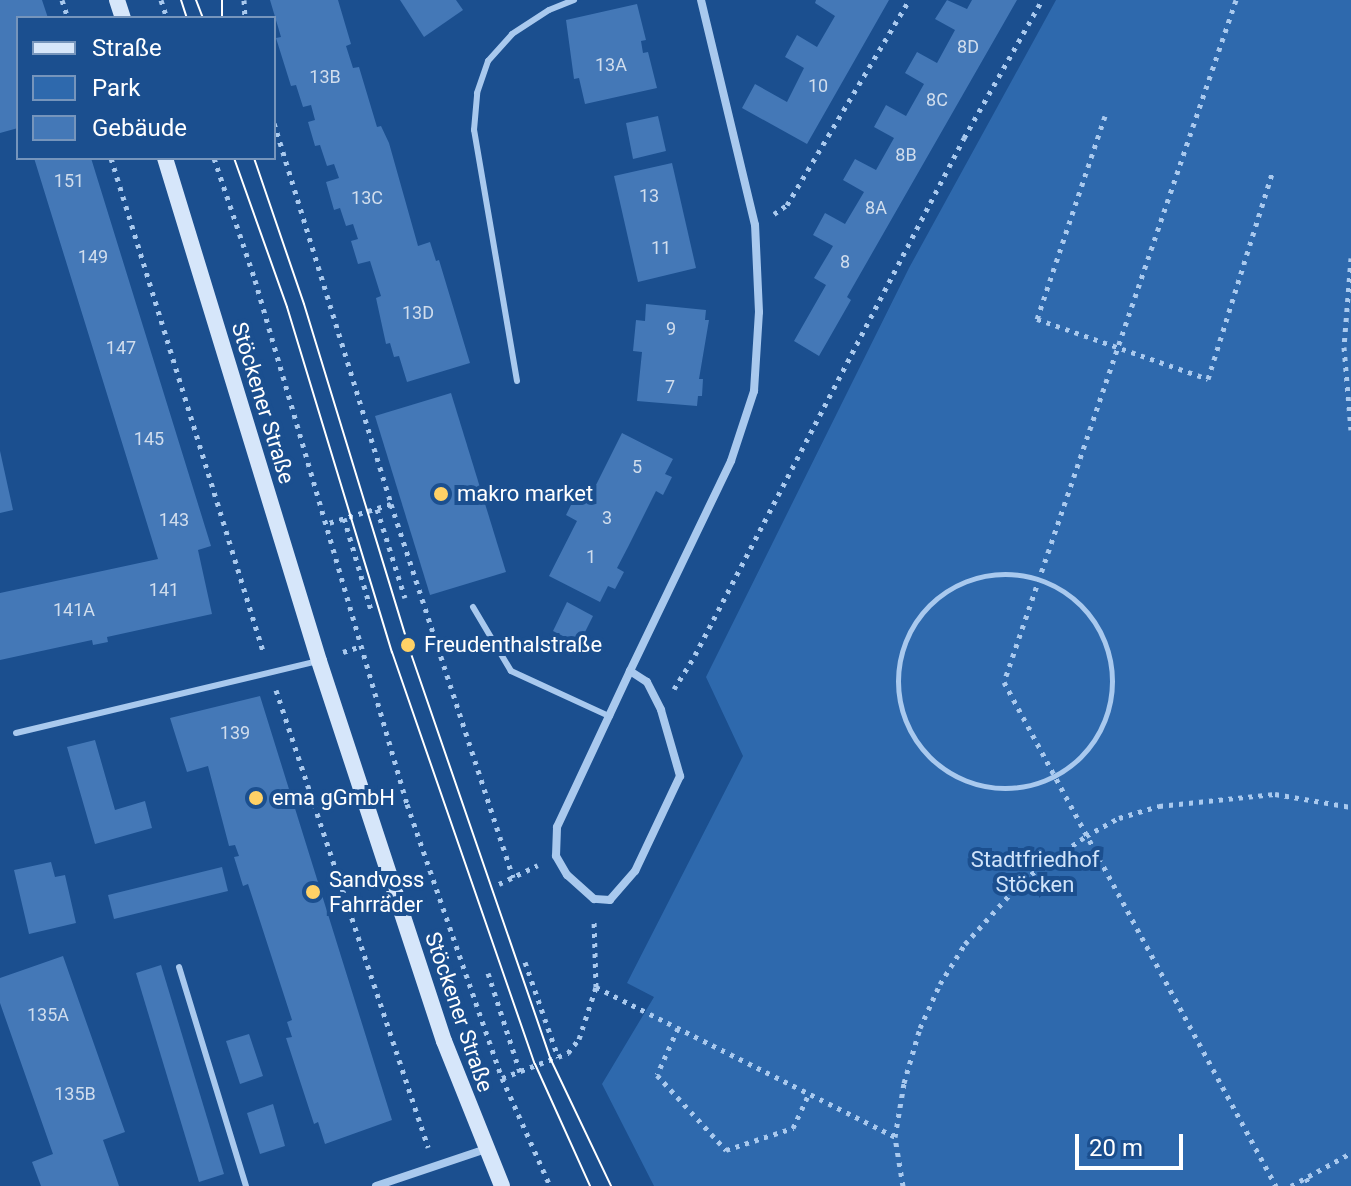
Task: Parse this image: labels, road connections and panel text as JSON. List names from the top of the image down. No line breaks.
{"streets":{"street":["Stöckener Straße"]},"parks":["Stadtfriedhof Stöcken"],"places":["makro market","Freudenthalstraße","ema gGmbH","Sandvoss Fahrräder"],"house_numbers":["8D","13A","13B","10","8C","8B","151","13","13C","8A","11","149","8","13D","9","147","7","145","5","3","143","1","141","141A","139","135A","135B"],"legend":["Straße","Park","Gebäude"],"scale_bar":"20 m"}
